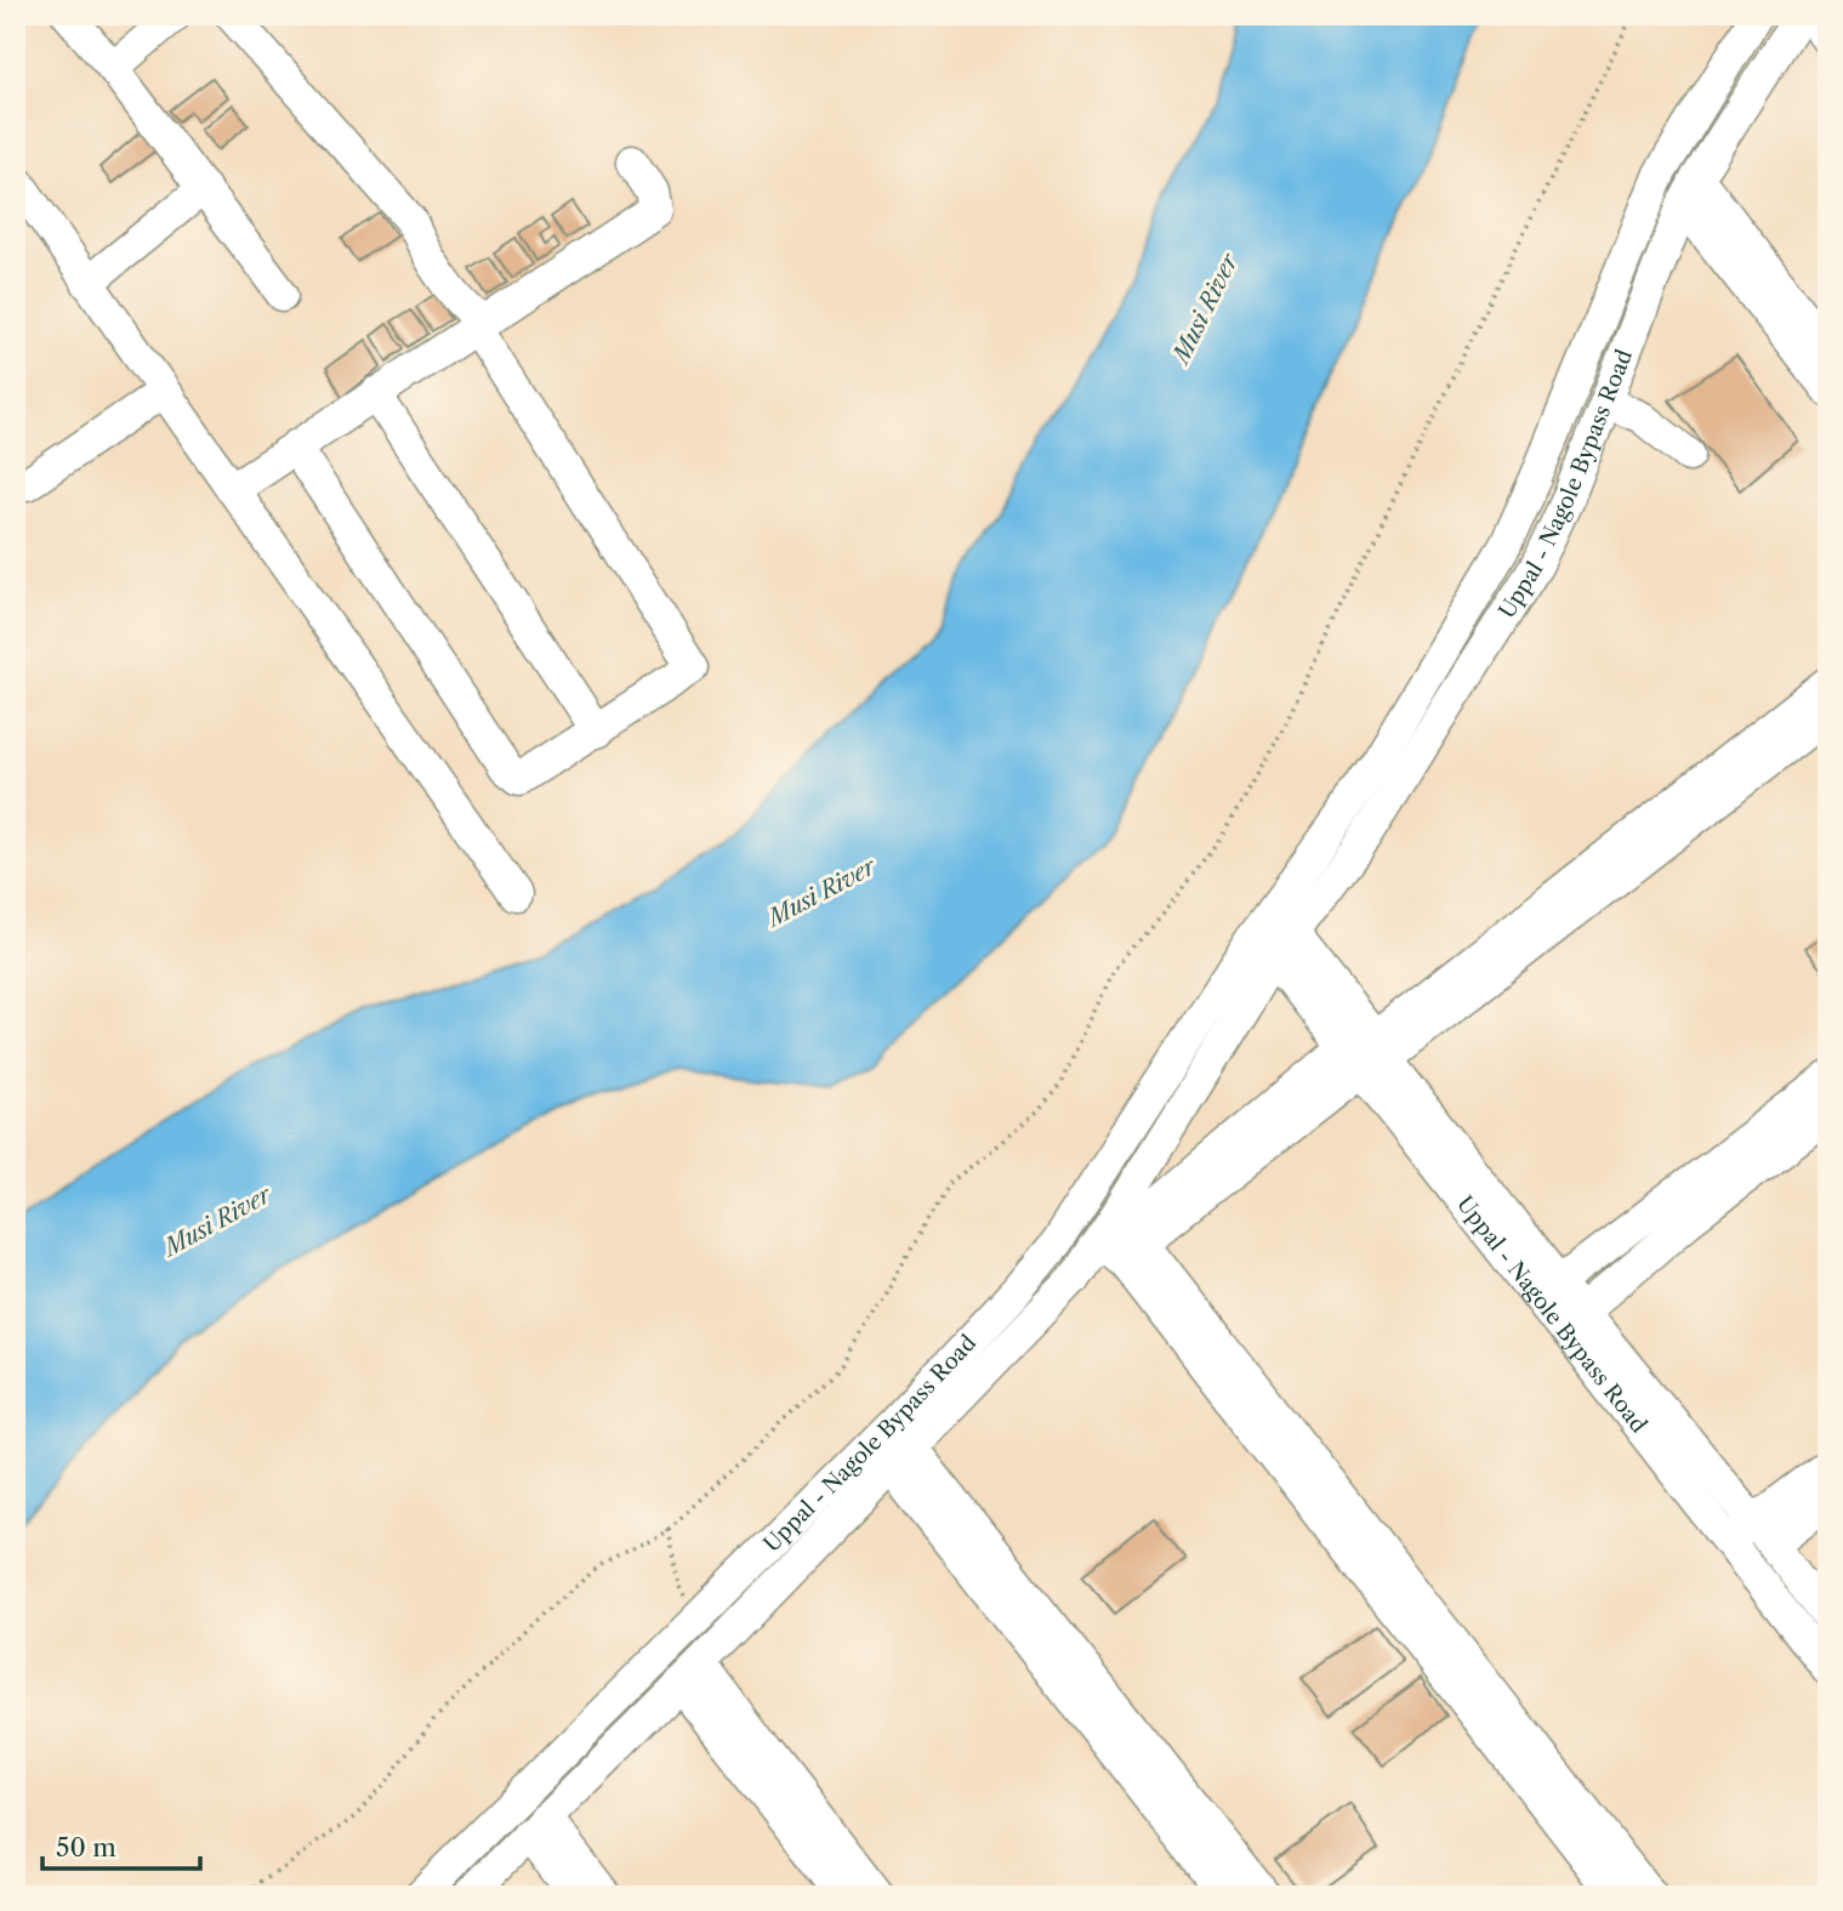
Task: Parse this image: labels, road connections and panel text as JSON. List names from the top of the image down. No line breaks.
{"streets":{"street":["Uppal - Nagole Bypass Road"]},"water":["Musi River"],"scale_bar":"50 m"}
